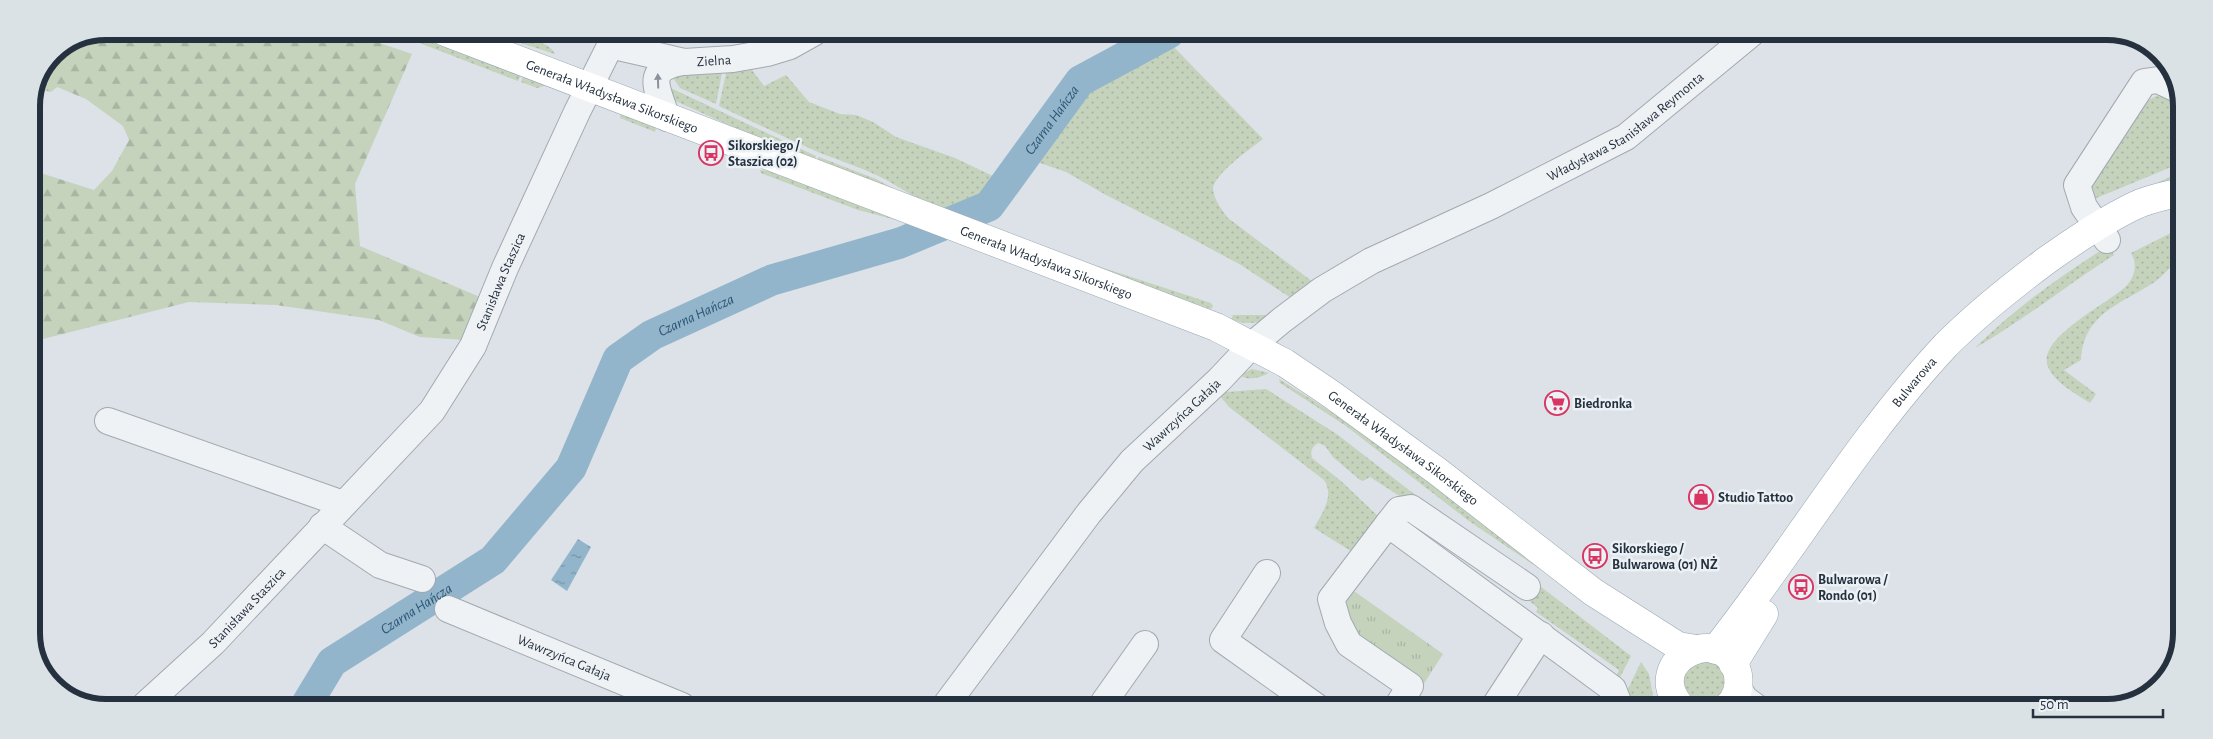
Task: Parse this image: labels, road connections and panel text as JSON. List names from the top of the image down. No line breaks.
{"streets":{"main road":["Generała Władysława Sikorskiego","Bulwarowa"],"street":["Zielna","Władysława Stanisława Reymonta","Stanisława Staszica","Wawrzyńca Gałaja"]},"crossings":[["Generała Władysława Sikorskiego","Stanisława Staszica"],["Generała Władysława Sikorskiego","Bulwarowa"],["Generała Władysława Sikorskiego","Wawrzyńca Gałaja"],["Władysława Stanisława Reymonta","Wawrzyńca Gałaja"]],"water":["Czarna Hańcza"],"places":{"bus stop":["Sikorskiego / Staszica (02)","Sikorskiego / Bulwarowa (01) NŻ","Bulwarowa / Rondo (01)"],"supermarket":["Biedronka"],"shop":["Studio Tattoo"]},"scale_bar":"50 m"}
